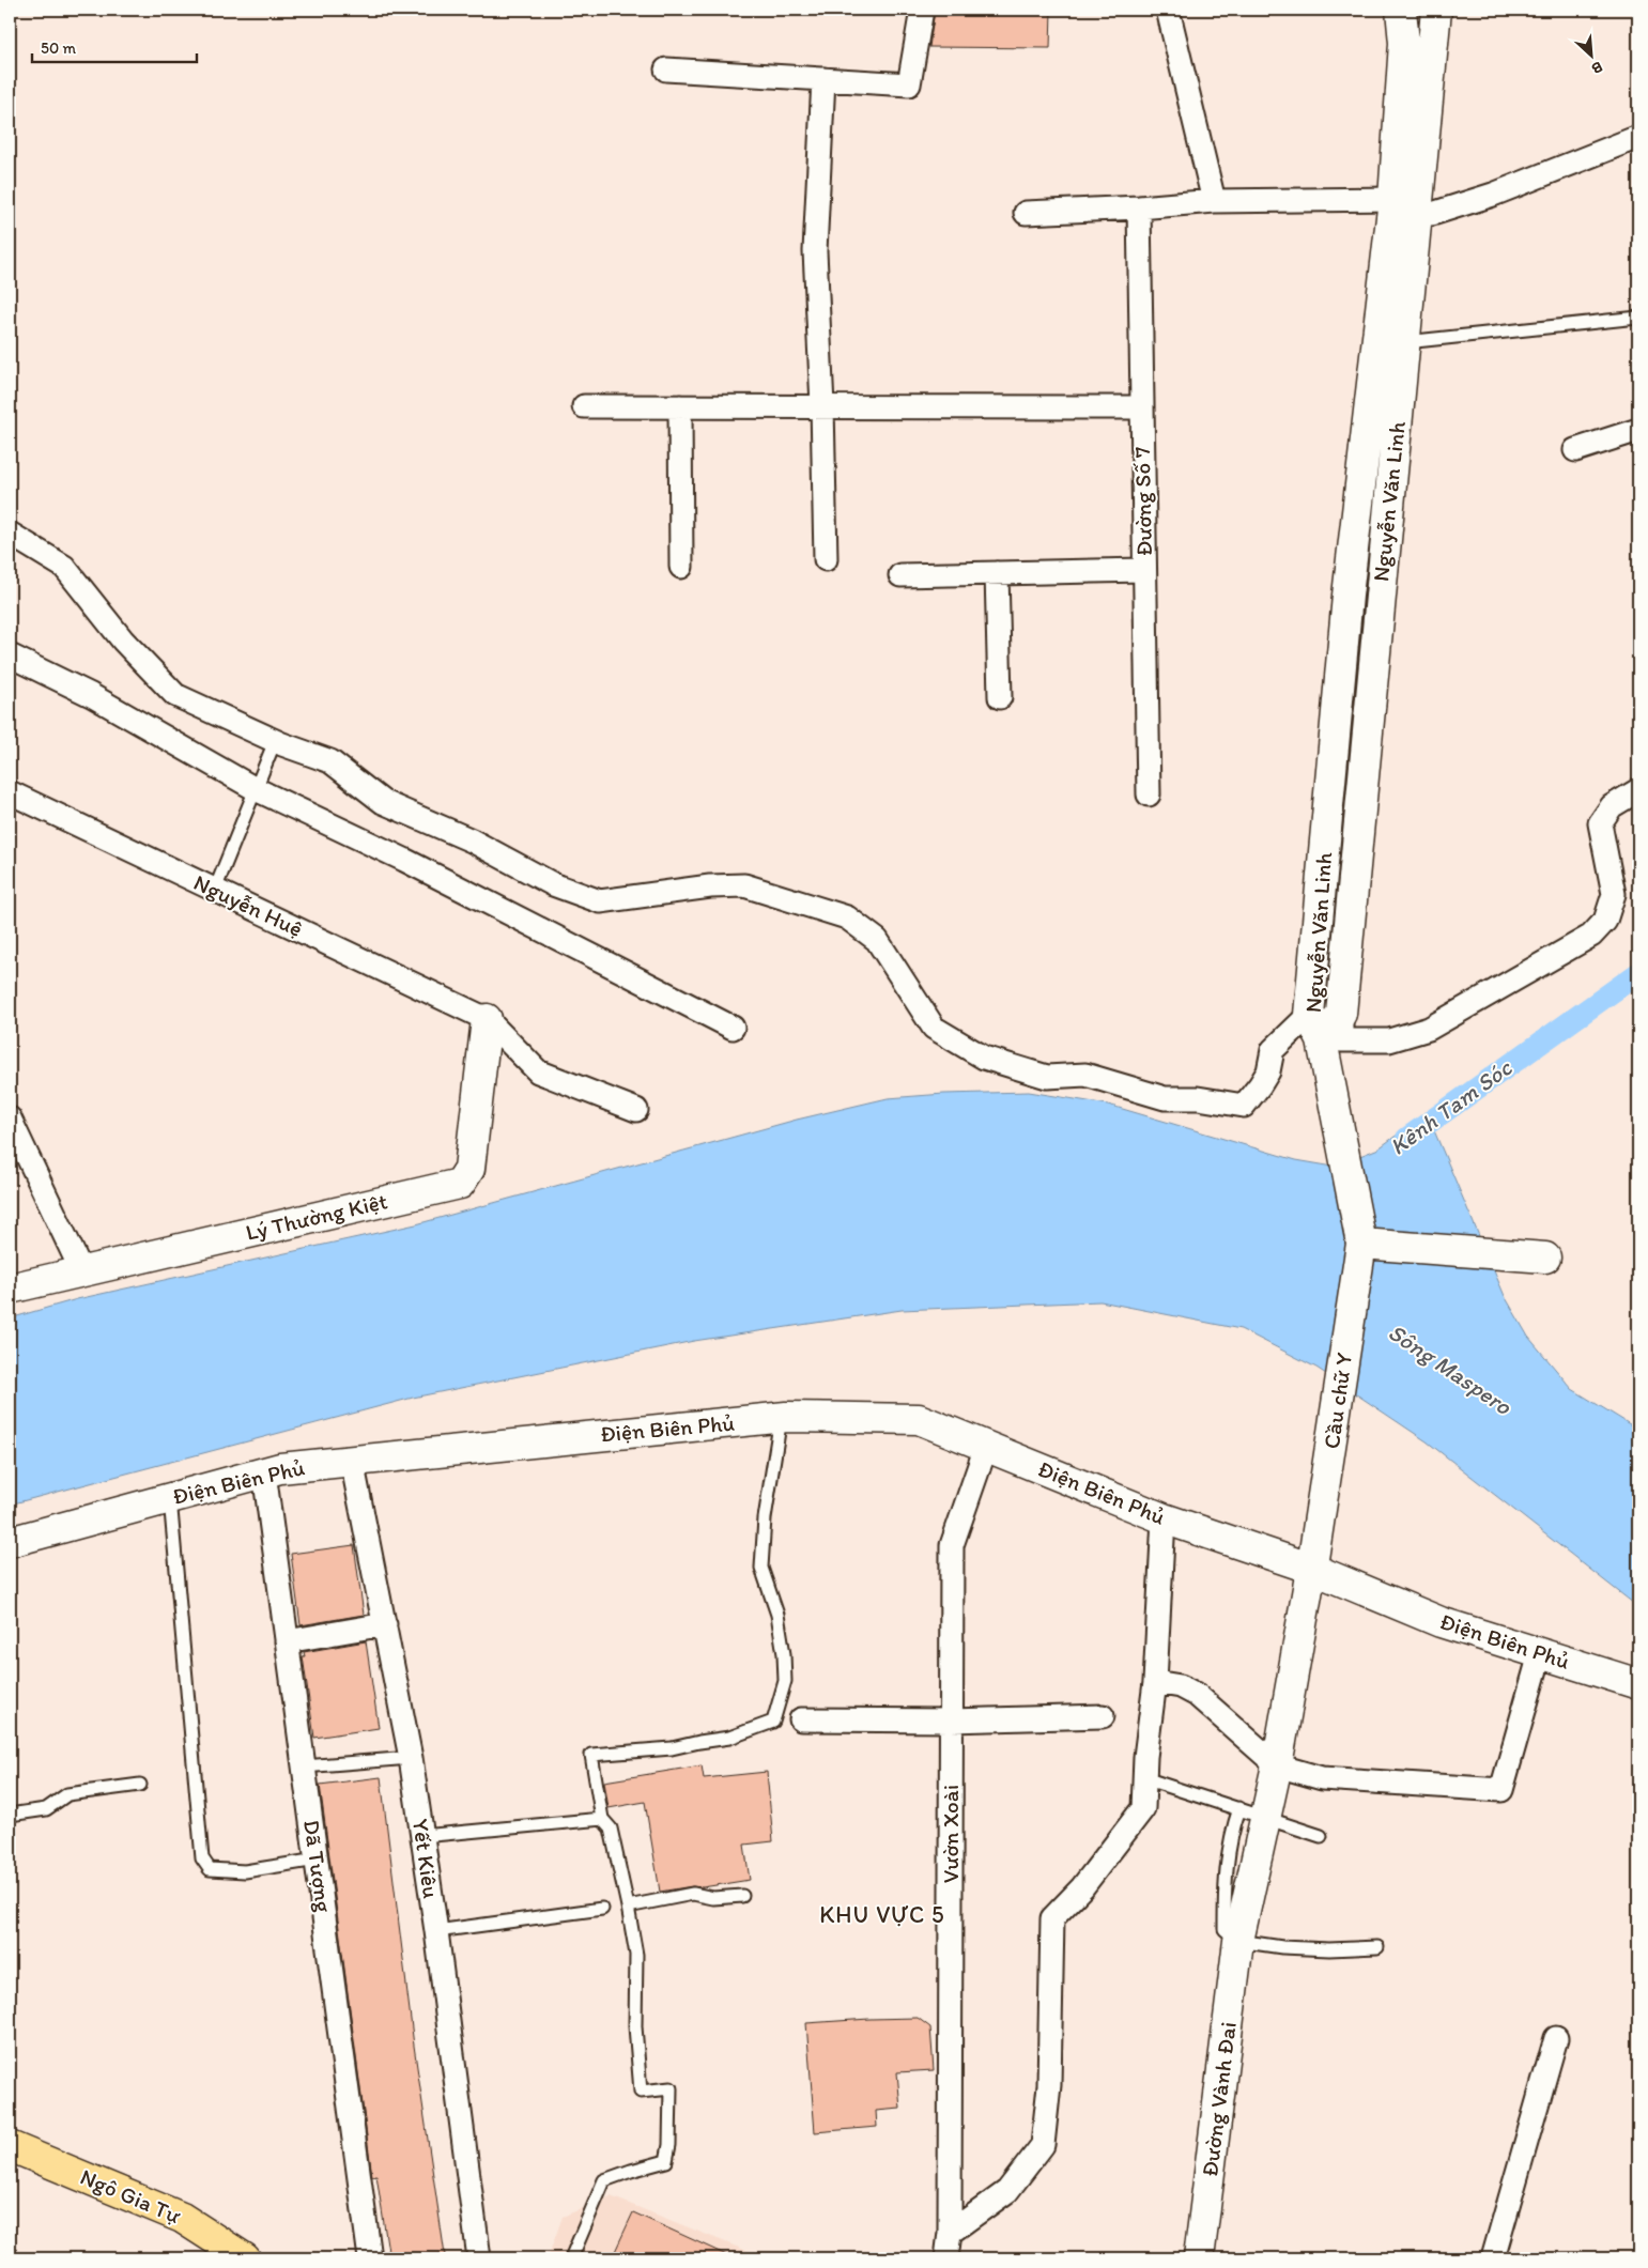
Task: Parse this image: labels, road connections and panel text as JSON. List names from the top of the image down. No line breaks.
{"streets":{"main road":["Ngô Gia Tự"],"street":["Đường Số 7","Nguyễn Văn Linh","Nguyễn Huệ","Lý Thường Kiệt","Cầu chữ Y","Điện Biên Phủ","Vườn Xoài","Yết Kiêu","Dã Tượng","Đường Vành Đai"]},"crossings":[["Nguyễn Văn Linh","Cầu chữ Y"],["Nguyễn Huệ","Lý Thường Kiệt"],["Cầu chữ Y","Điện Biên Phủ"],["Cầu chữ Y","Đường Vành Đai"],["Điện Biên Phủ","Vườn Xoài"],["Điện Biên Phủ","Yết Kiêu"],["Điện Biên Phủ","Dã Tượng"]],"districts":["KHU VỰC 5"],"water":["Kênh Tam Sóc","Sông Maspero"],"scale_bar":"50 m","north":"bottom right"}
